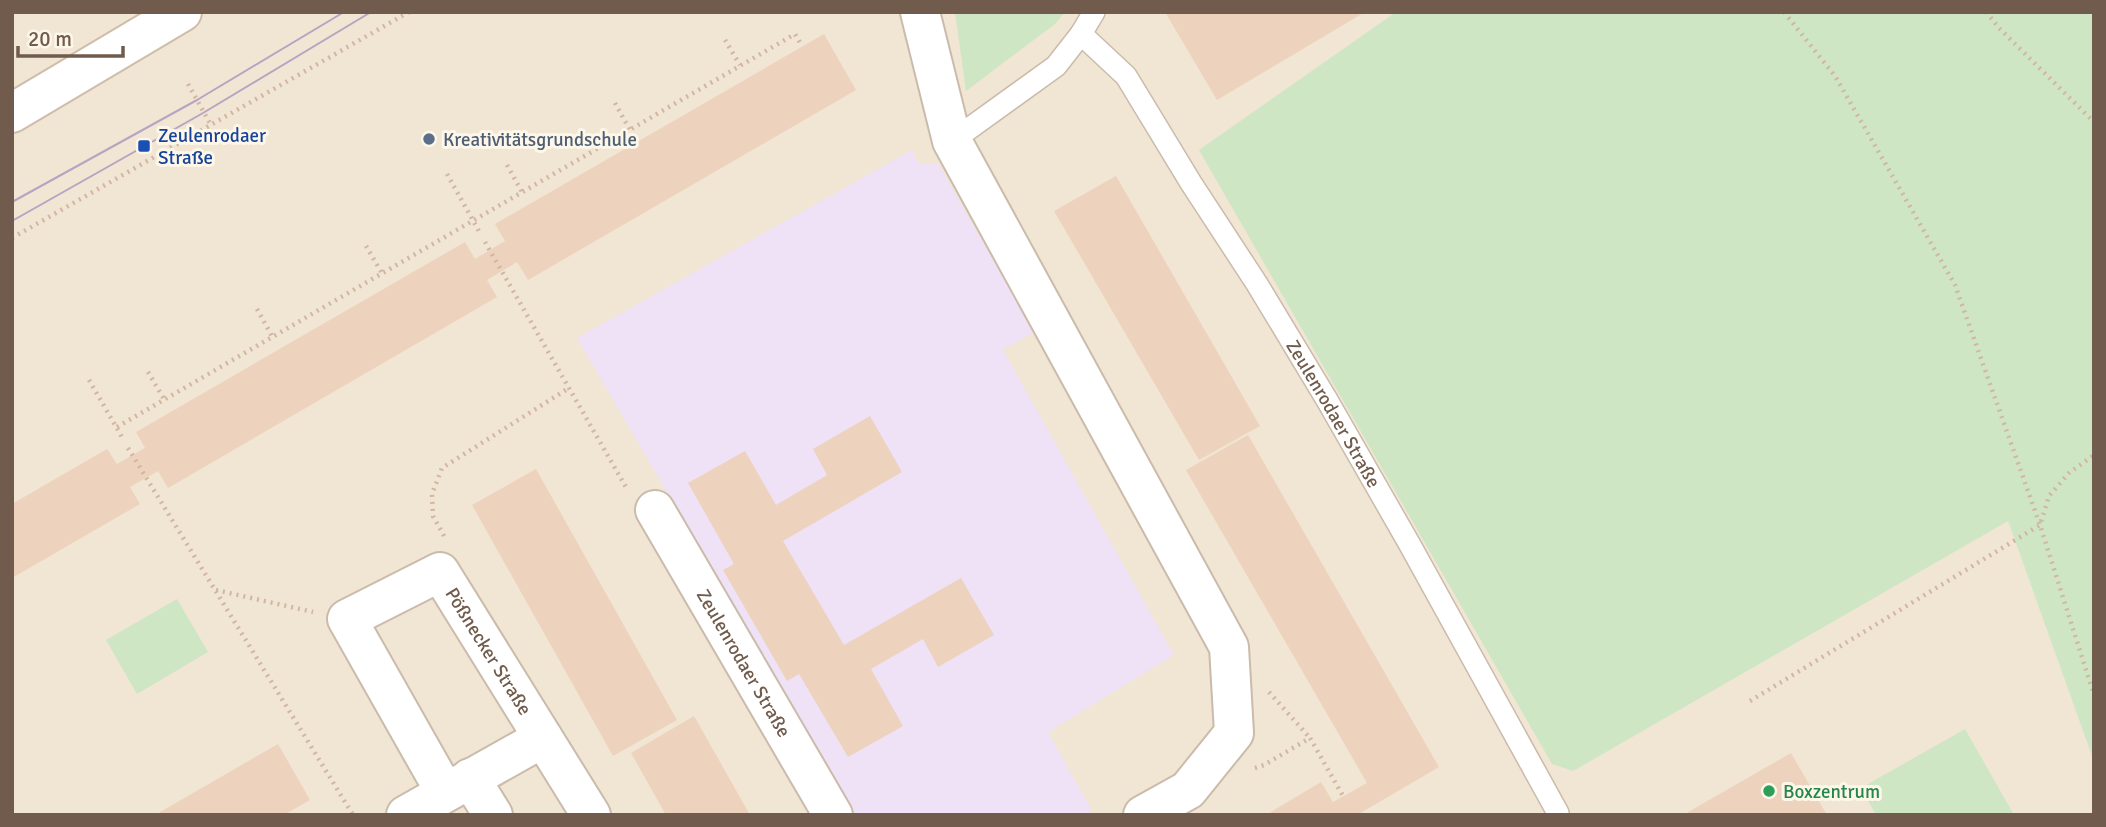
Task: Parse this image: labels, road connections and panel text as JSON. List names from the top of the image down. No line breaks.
{"streets":{"street":["Zeulenrodaer Straße","Pößnecker Straße"]},"places":{"other":["Kreativitätsgrundschule","Boxzentrum"],"transit":["Zeulenrodaer Straße"]},"scale_bar":"20 m"}
